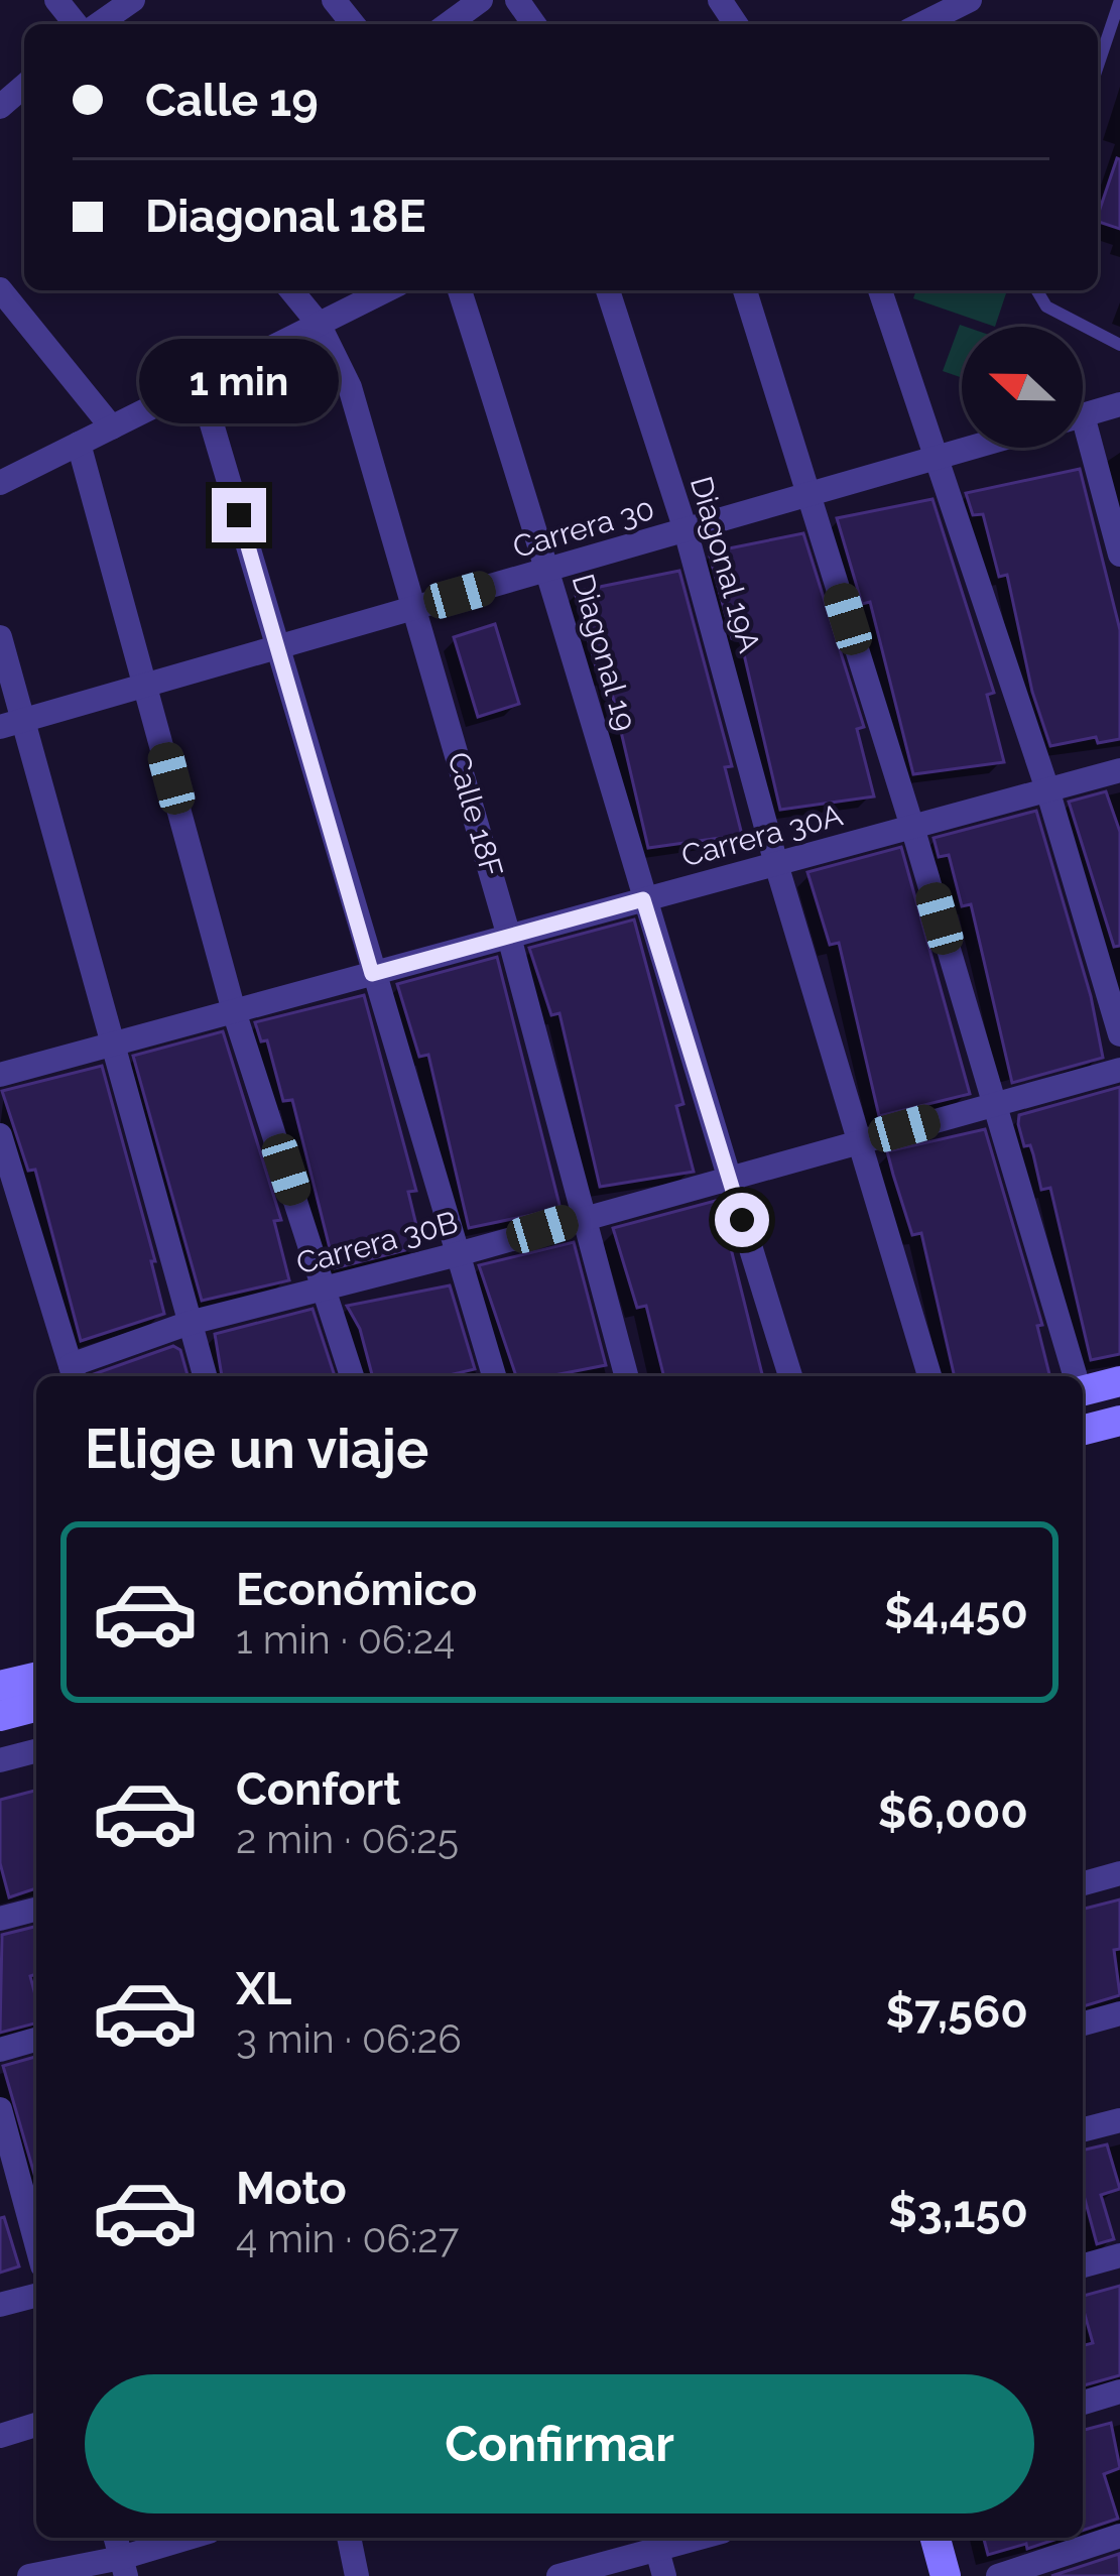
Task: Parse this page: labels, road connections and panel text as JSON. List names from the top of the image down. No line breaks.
{"streets":{"street":["Carrera 30","Diagonal 19A","Diagonal 19","Calle 18F","Carrera 30A","Carrera 30B"]},"crossings":[["Carrera 30","Diagonal 19A"],["Carrera 30","Diagonal 19"],["Carrera 30","Calle 18F"],["Diagonal 19A","Carrera 30A"],["Diagonal 19A","Carrera 30B"],["Diagonal 19","Carrera 30A"],["Diagonal 19","Carrera 30B"],["Calle 18F","Carrera 30A"],["Calle 18F","Carrera 30B"]],"north":"left","page":{"banner":["Calle 19","Diagonal 18E"],"bubble":"1 min","heading":"Elige un viaje","list":[{"name":"Económico","note":"1 min · 06:24","value":"$4,450"},{"name":"Confort","note":"2 min · 06:25","value":"$6,000"},{"name":"XL","note":"3 min · 06:26","value":"$7,560"},{"name":"Moto","note":"4 min · 06:27","value":"$3,150"}],"buttons":"Confirmar"}}
